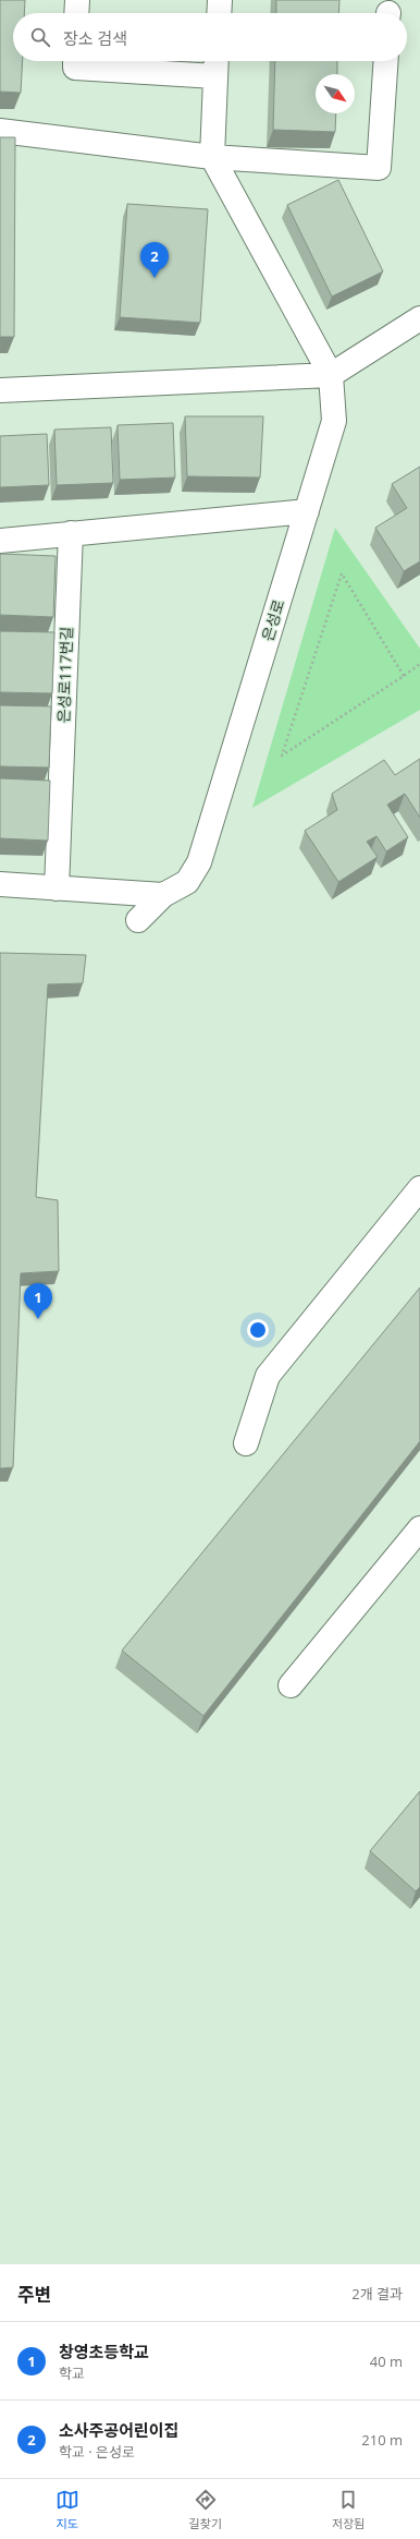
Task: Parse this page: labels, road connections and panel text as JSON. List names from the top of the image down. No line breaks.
{"streets":{"street":["은성로","은성로117번길"]},"north":"bottom right","page":{"search":"장소 검색","pins":["2","1"],"heading":["주변","2개 결과"],"list":[{"mark":"1","name":"창영초등학교","note":"학교","value":"40 m"},{"mark":"2","name":"소사주공어린이집","note":"학교 · 은성로","value":"210 m"}],"nav":["지도","길찾기","저장됨"]}}
